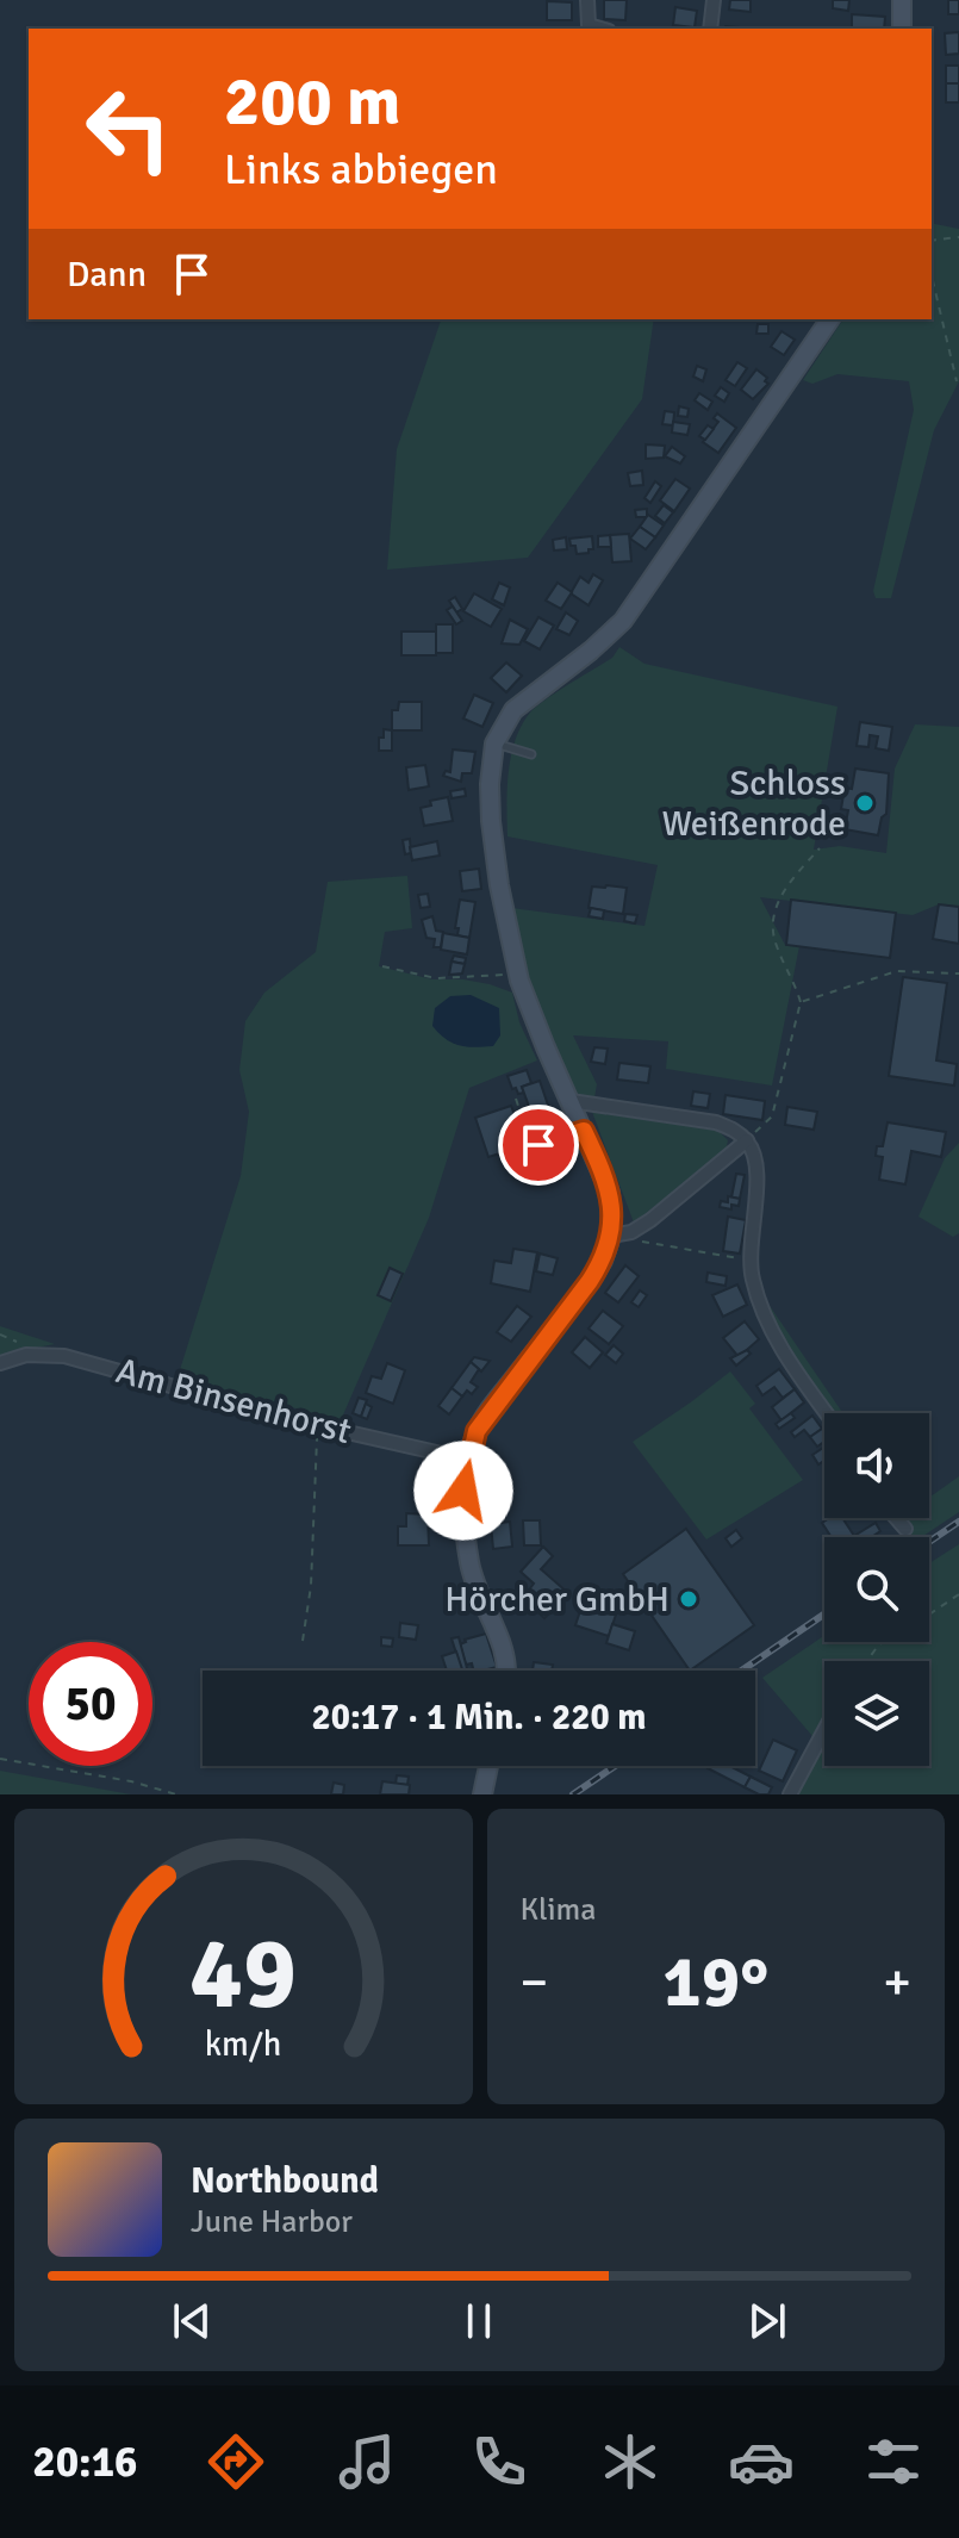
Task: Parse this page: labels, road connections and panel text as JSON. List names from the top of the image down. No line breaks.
{"streets":{"street":["Am Binsenhorst"]},"places":["Schloss Weißenrode","Hörcher GmbH"],"page":{"turn":["200 m","Links abbiegen"],"then":"Dann","limit":"50","trip":"20:17 · 1 Min. · 220 m","tile":"Klima","heat":["−","19°","+"],"song":["Northbound","June Harbor"],"tabs":"20:16","gauge":["49","km/h"]}}
